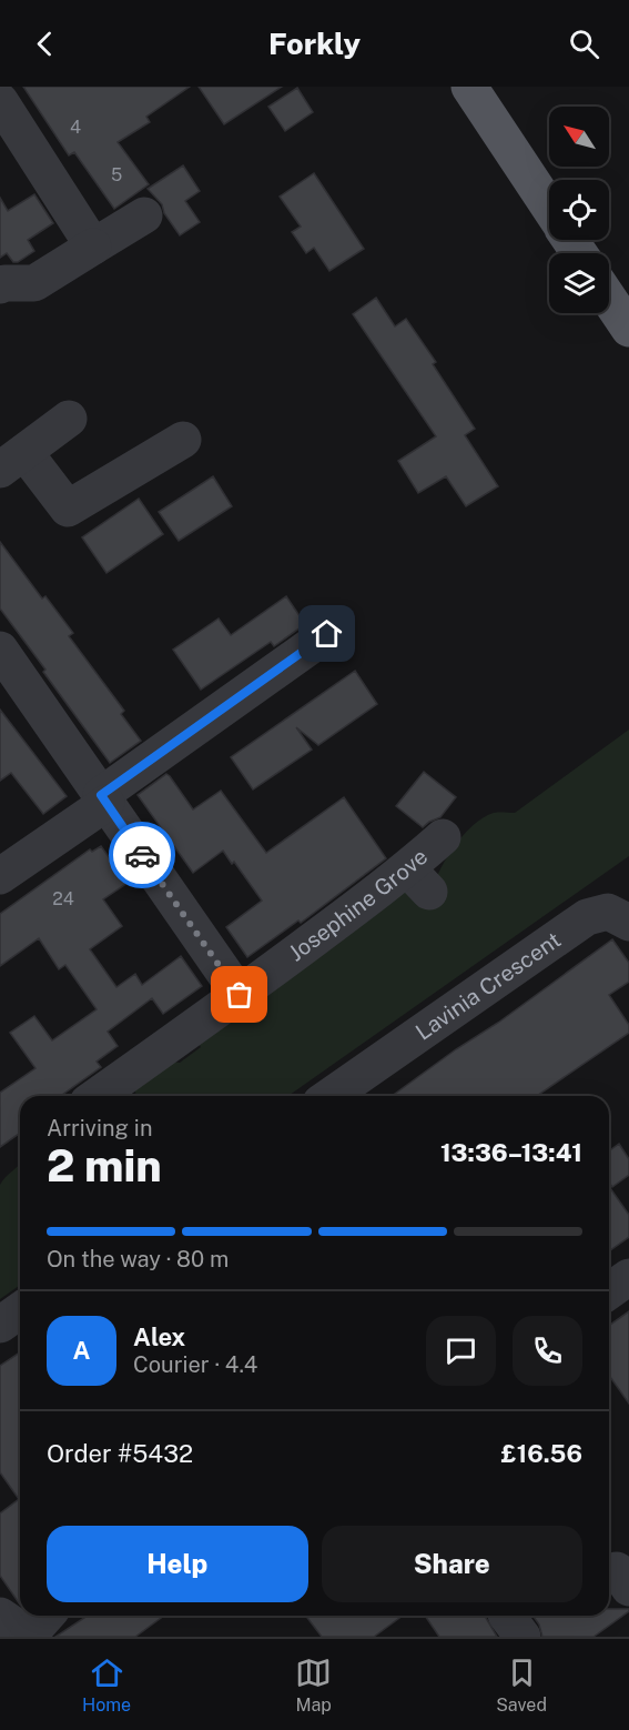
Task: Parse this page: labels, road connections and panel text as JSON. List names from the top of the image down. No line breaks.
{"streets":{"street":["Josephine Grove","Lavinia Crescent"]},"house_numbers":["4","5","24"],"north":"top left","page":{"header":"Forkly","heading":["2 min","Arriving in","13:36–13:41"],"panel":["Alex","Courier · 4.4","Order #5432","£16.56"],"bar":"On the way · 80 m","round":"A","buttons":["Help","Share"],"tabs":["Home","Map","Saved"]}}
